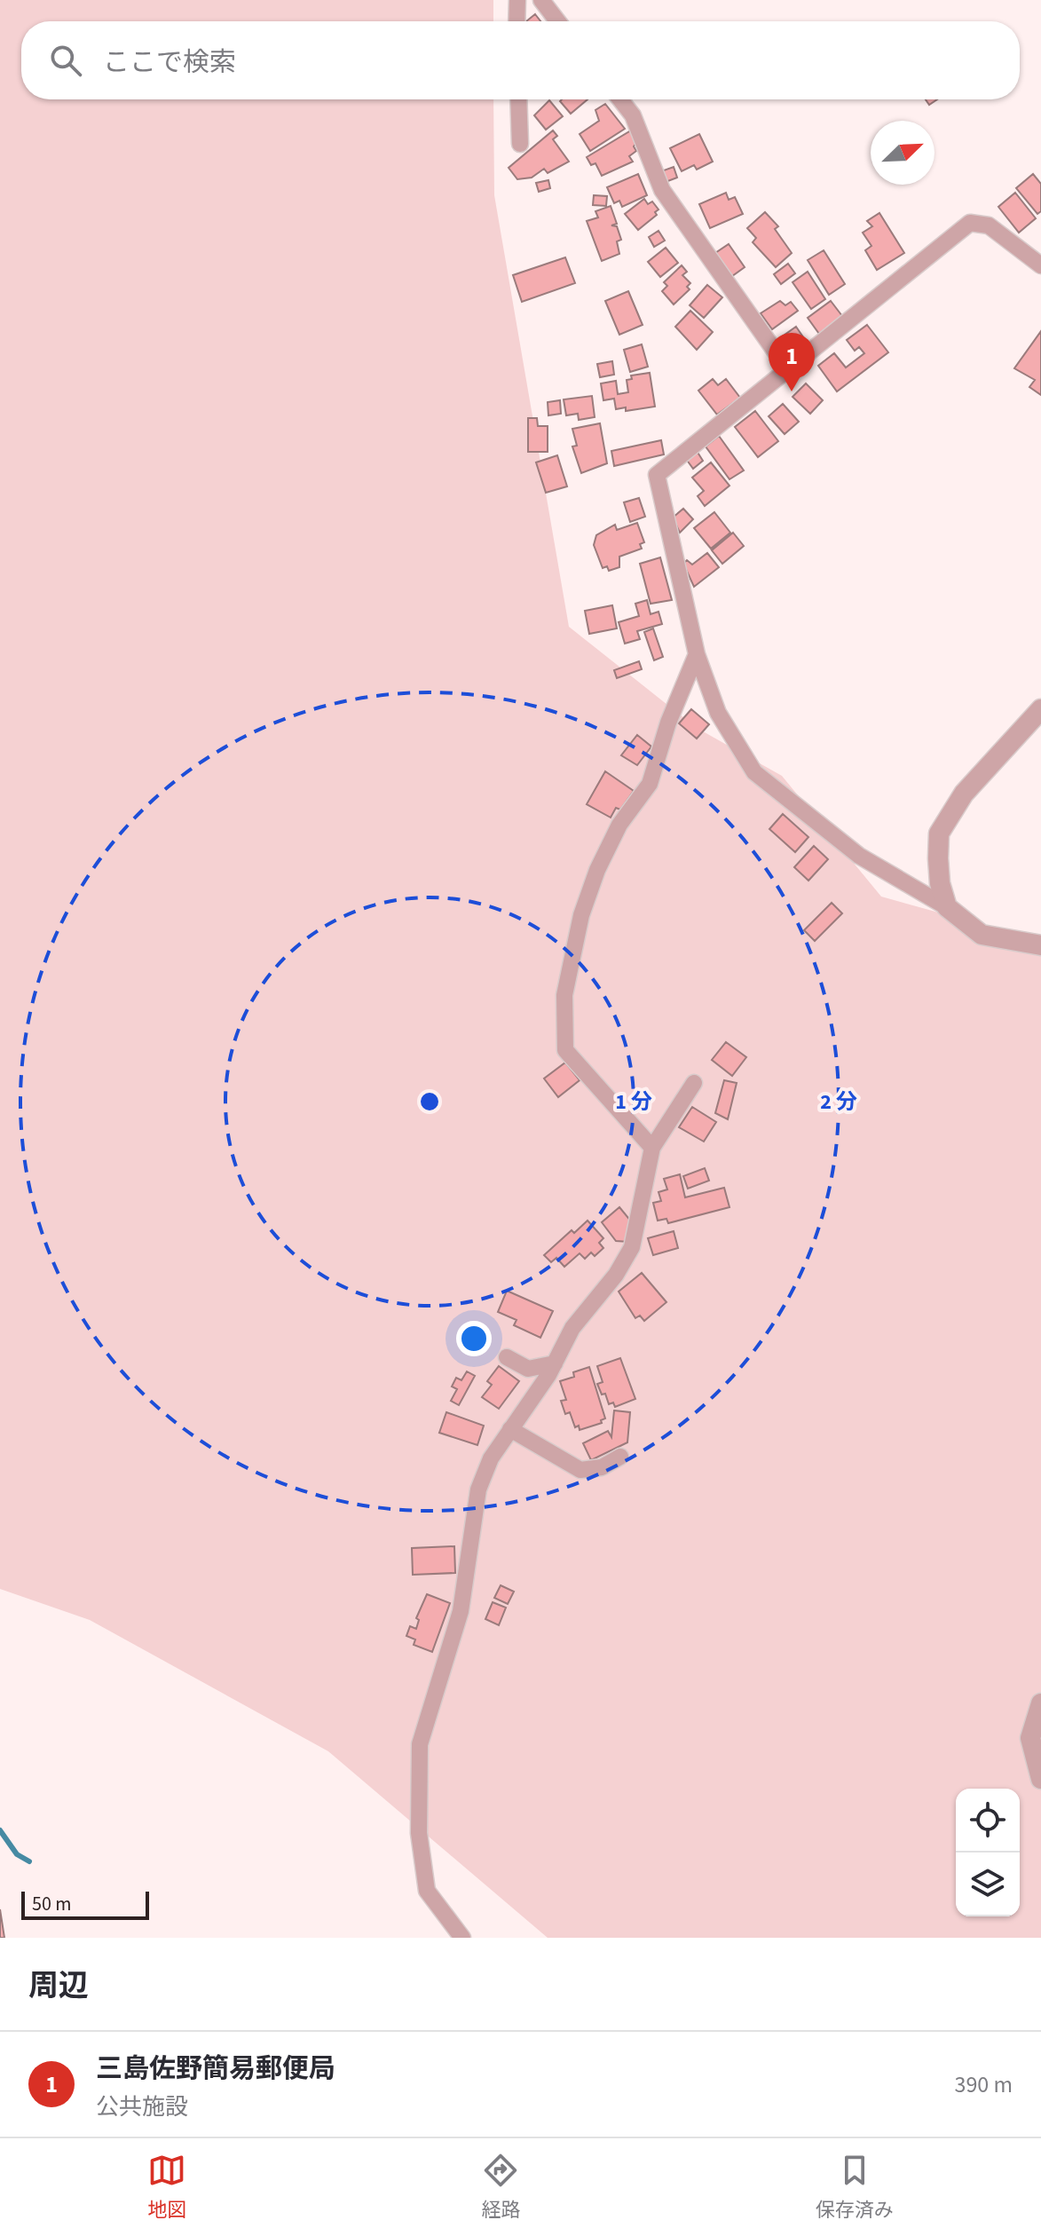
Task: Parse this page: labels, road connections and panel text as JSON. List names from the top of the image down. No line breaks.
{"scale_bar":"50 m","north":"top right","page":{"search":"ここで検索","pins":"1","scale":"50 m","heading":"周辺","list":[{"mark":"1","name":"三島佐野簡易郵便局","note":"公共施設","value":"390 m"}],"nav":["地図","経路","保存済み"]},"rings":["1 分","2 分"]}
